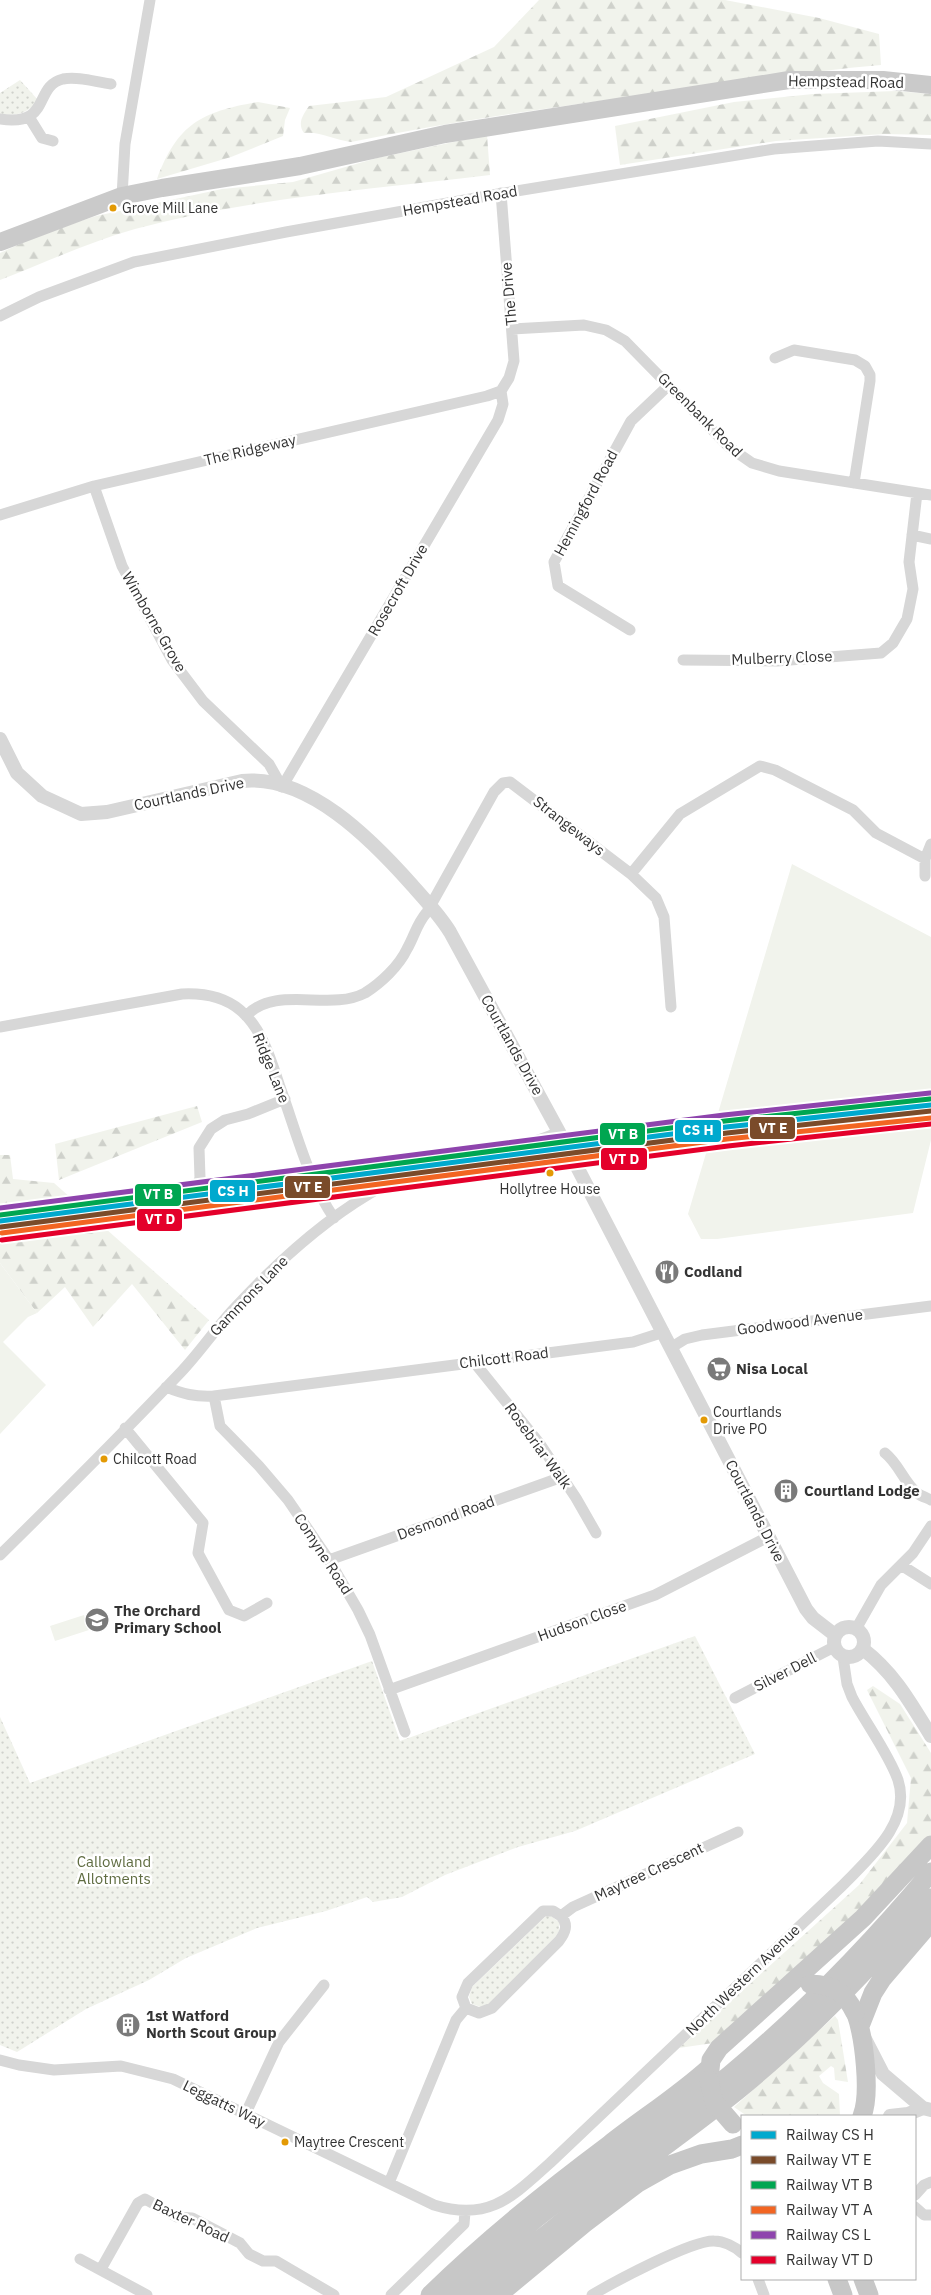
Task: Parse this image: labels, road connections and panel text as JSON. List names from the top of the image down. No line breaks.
{"streets":{"main road":["Hempstead Road"],"street":["The Drive","Greenbank Road","The Ridgeway","Hemingford Road","Rosecroft Drive","Wimborne Grove","Mulberry Close","Courtlands Drive","Strangeways","Ridge Lane","Gammons Lane","Goodwood Avenue","Chilcott Road","Rosebriar Walk","Desmond Road","Comyne Road","Hudson Close","Silver Dell","Maytree Crescent","North Western Avenue","Leggatts Way","Baxter Road"]},"crossings":[["Hempstead Road","The Drive"],["The Drive","Greenbank Road"],["The Drive","The Ridgeway"],["The Drive","Rosecroft Drive"],["Greenbank Road","Hemingford Road"],["The Ridgeway","Rosecroft Drive"],["The Ridgeway","Wimborne Grove"],["Rosecroft Drive","Wimborne Grove"],["Rosecroft Drive","Courtlands Drive"],["Wimborne Grove","Courtlands Drive"],["Courtlands Drive","Strangeways"],["Courtlands Drive","Gammons Lane"],["Courtlands Drive","Goodwood Avenue"],["Courtlands Drive","Chilcott Road"],["Courtlands Drive","Hudson Close"],["Courtlands Drive","Silver Dell"],["Courtlands Drive","North Western Avenue"],["Ridge Lane","Gammons Lane"],["Gammons Lane","Chilcott Road"],["Chilcott Road","Rosebriar Walk"],["Chilcott Road","Comyne Road"],["Rosebriar Walk","Desmond Road"],["Desmond Road","Comyne Road"],["Comyne Road","Hudson Close"],["Silver Dell","North Western Avenue"],["North Western Avenue","Leggatts Way"]],"parks":["Callowland Allotments"],"places":{"other":["Grove Mill Lane","Hollytree House","Courtlands Drive PO","Chilcott Road","Maytree Crescent"],"restaurant":["Codland"],"supermarket":["Nisa Local"],"building":["Courtland Lodge","1st Watford North Scout Group"],"school or university":["The Orchard Primary School"]},"legend":["Railway CS H","Railway VT E","Railway VT B","Railway VT A","Railway CS L","Railway VT D"]}
